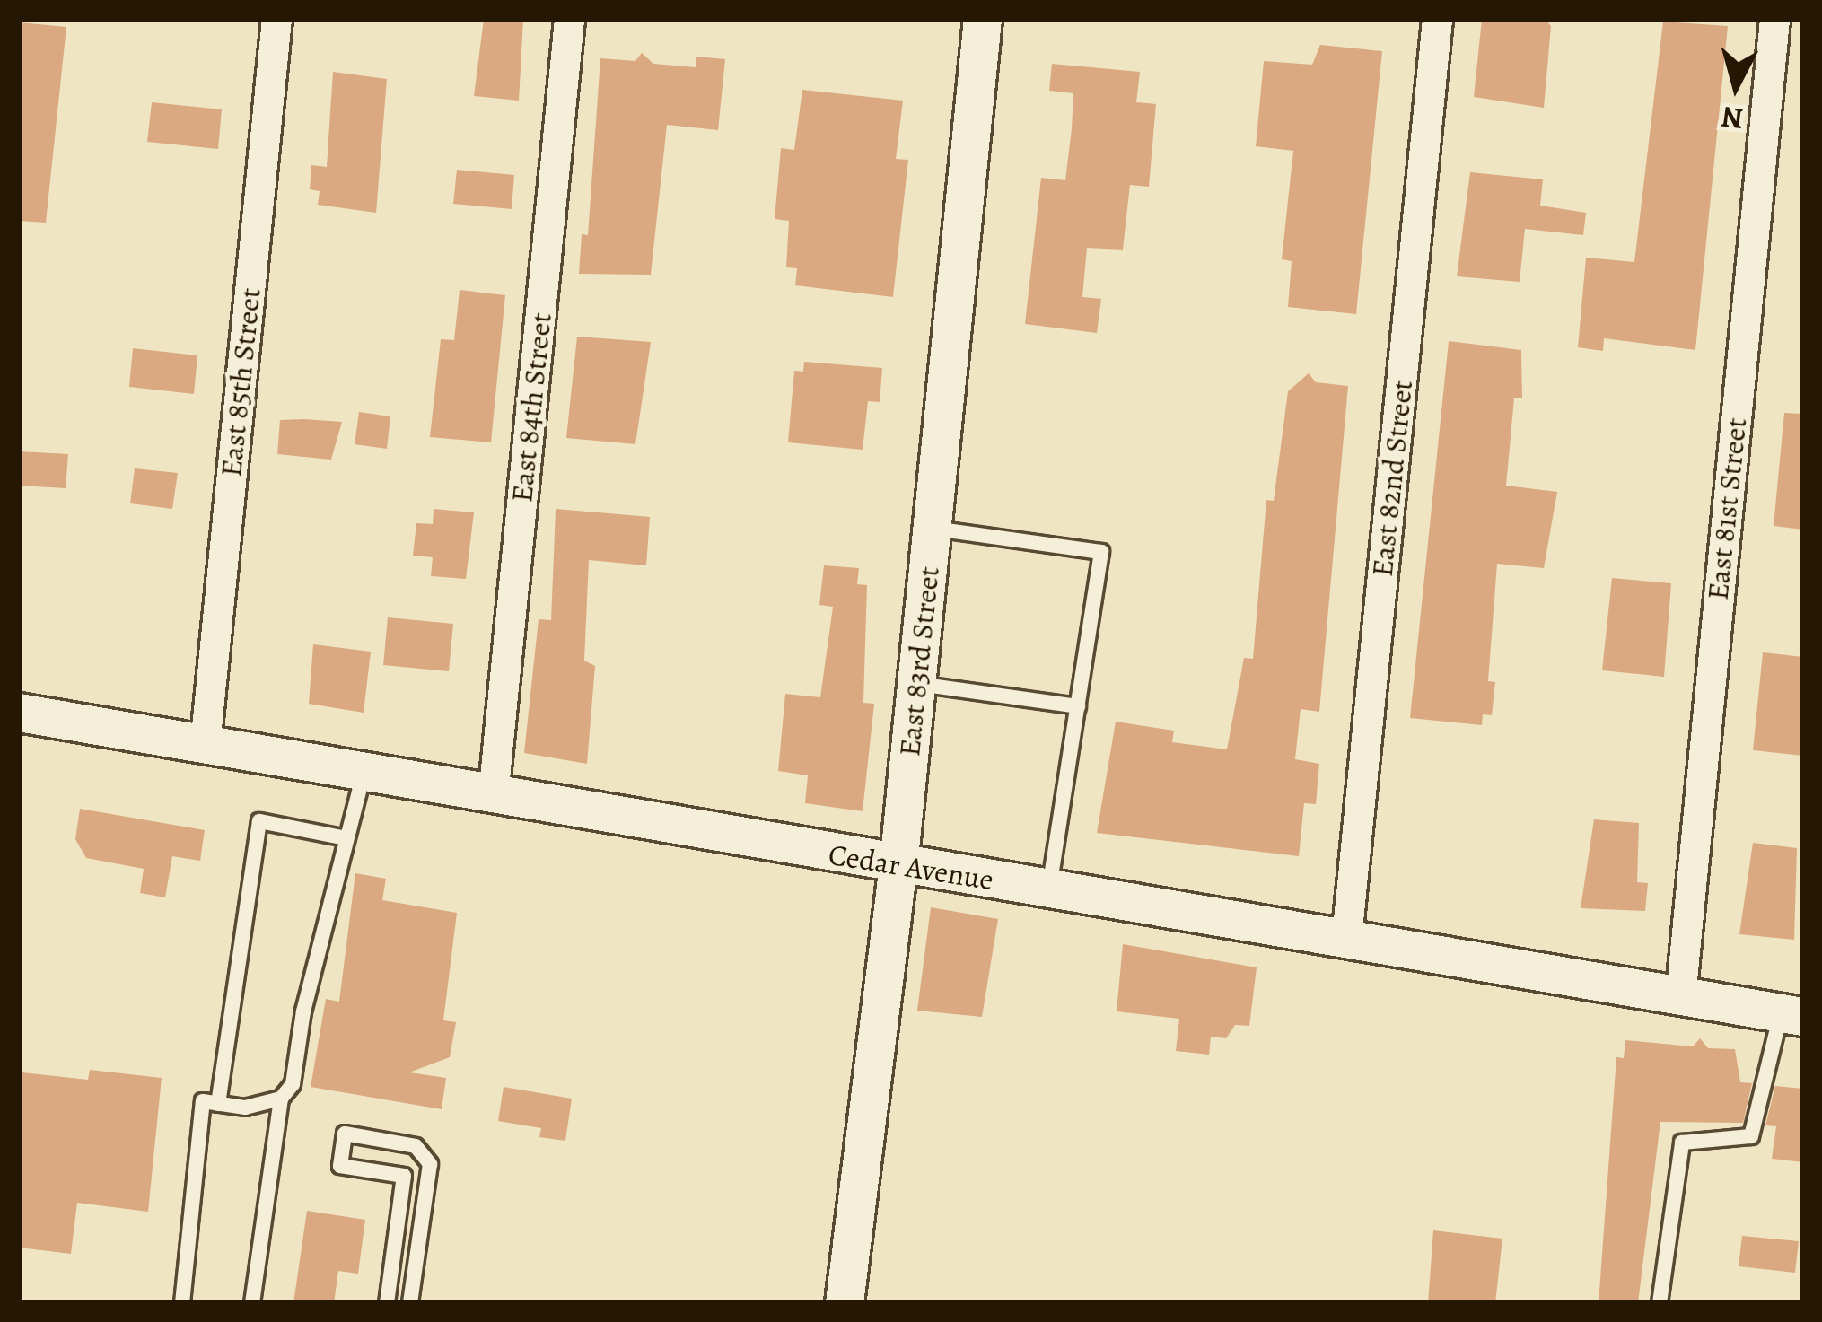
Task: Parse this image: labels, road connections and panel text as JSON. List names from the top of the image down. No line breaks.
{"streets":{"street":["East 85th Street","East 84th Street","East 82nd Street","East 81st Street","East 83rd Street","Cedar Avenue"]},"crossings":[["East 85th Street","Cedar Avenue"],["East 84th Street","Cedar Avenue"],["East 82nd Street","Cedar Avenue"],["East 81st Street","Cedar Avenue"],["East 83rd Street","Cedar Avenue"]],"north":"bottom"}
